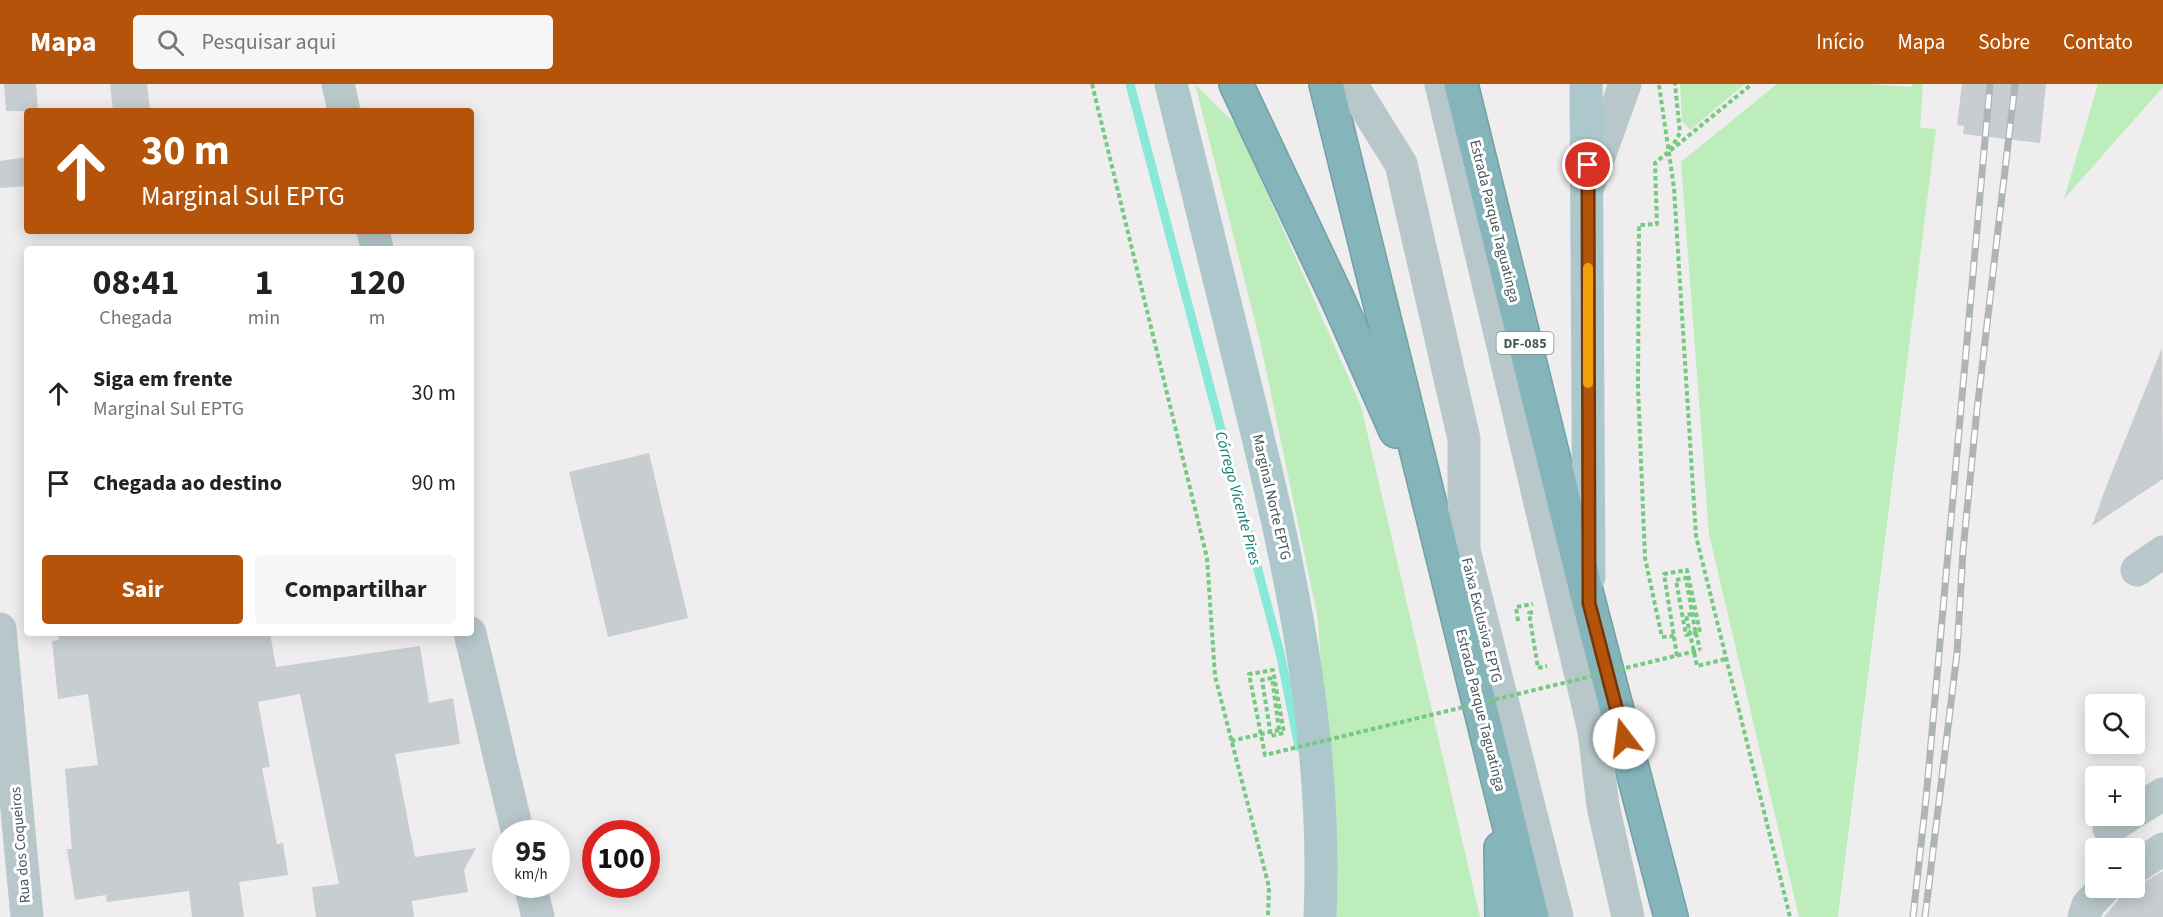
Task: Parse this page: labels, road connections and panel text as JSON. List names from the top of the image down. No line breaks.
{"streets":{"highway":["Estrada Parque Taguatinga","DF-085"],"main road":["Marginal Norte EPTG"],"street":["Faixa Exclusiva EPTG","Rua dos Coqueiros"]},"crossings":[["Estrada Parque Taguatinga","Faixa Exclusiva EPTG"]],"water":["Córrego Vicente Pires"],"page":{"header":"Mapa","search":"Pesquisar aqui","nav":["Início","Mapa","Sobre","Contato"],"turn":["30 m","Marginal Sul EPTG"],"eta":["08:41","Chegada","1","min","120","m"],"list":[{"name":"Siga em frente","note":"Marginal Sul EPTG","value":"30 m"},{"name":"Chegada ao destino","value":"90 m"}],"buttons":["Sair","Compartilhar"],"map_buttons":["+","−"],"speed":"95 km/h","limit":"100"}}
